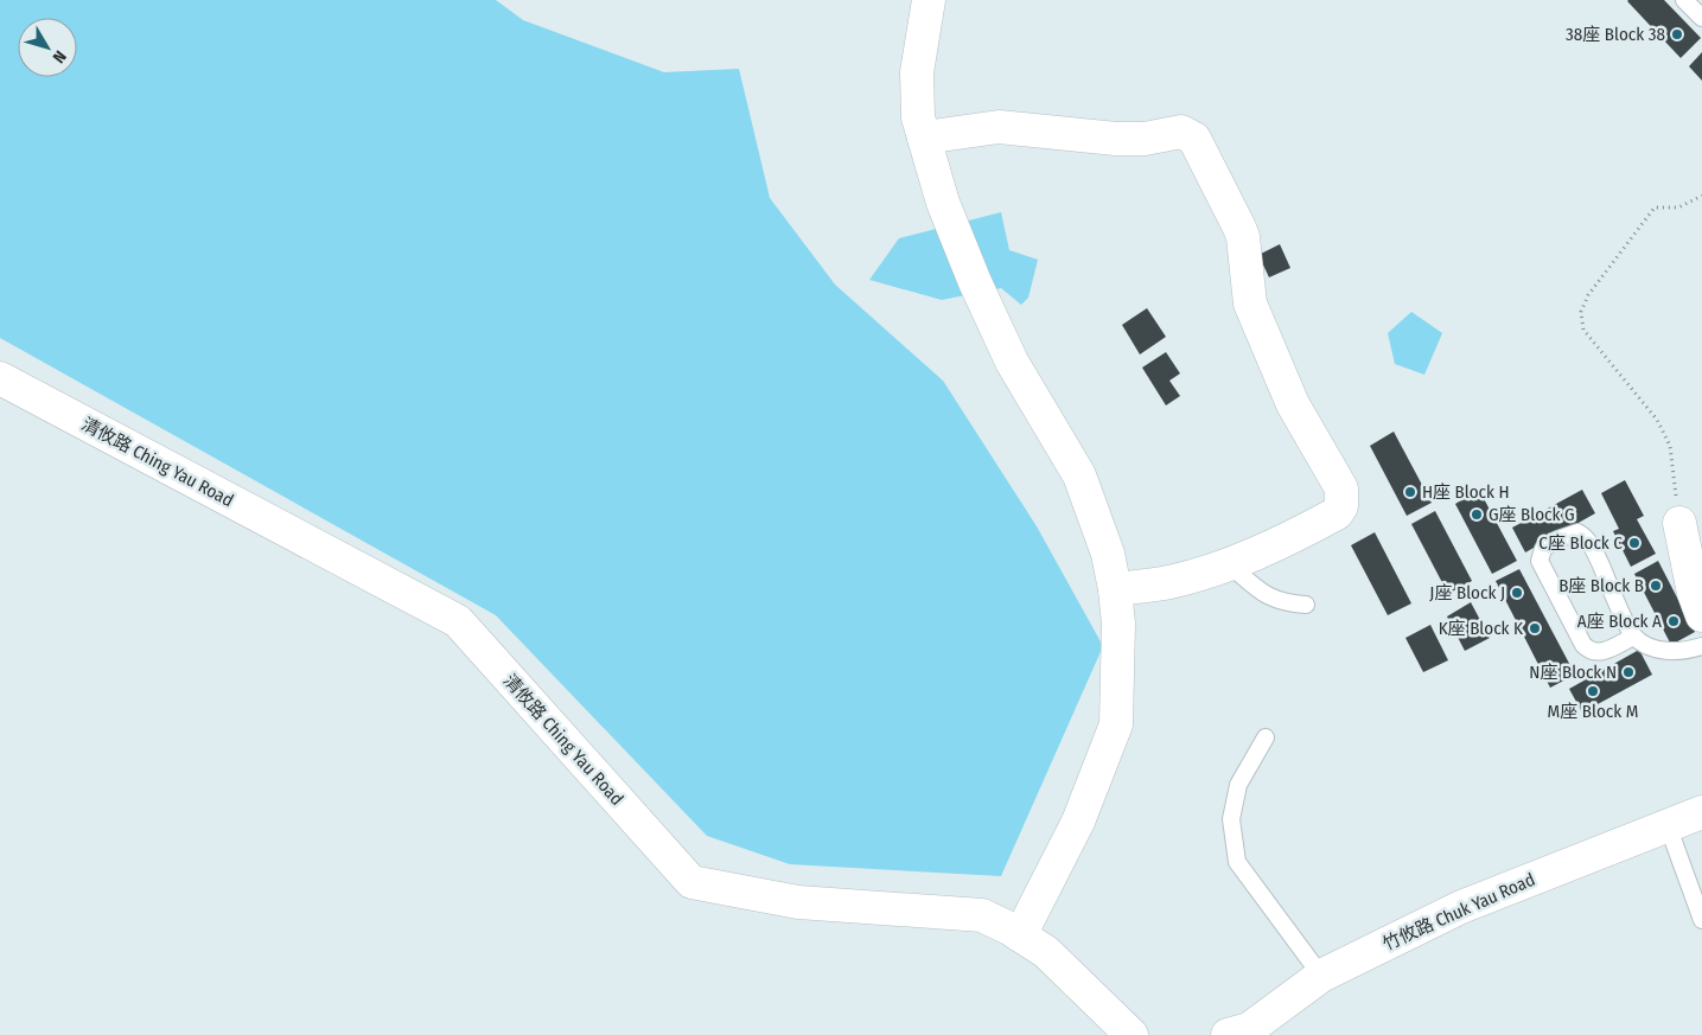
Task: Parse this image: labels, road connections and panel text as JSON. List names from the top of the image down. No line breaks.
{"streets":{"street":["清攸路 Ching Yau Road","竹攸路 Chuk Yau Road"]},"places":["38座 Block 38","H座 Block H","G座 Block G","C座 Block C","B座 Block B","J座 Block J","A座 Block A","K座 Block K","N座 Block N","M座 Block M"],"north":"bottom right"}
